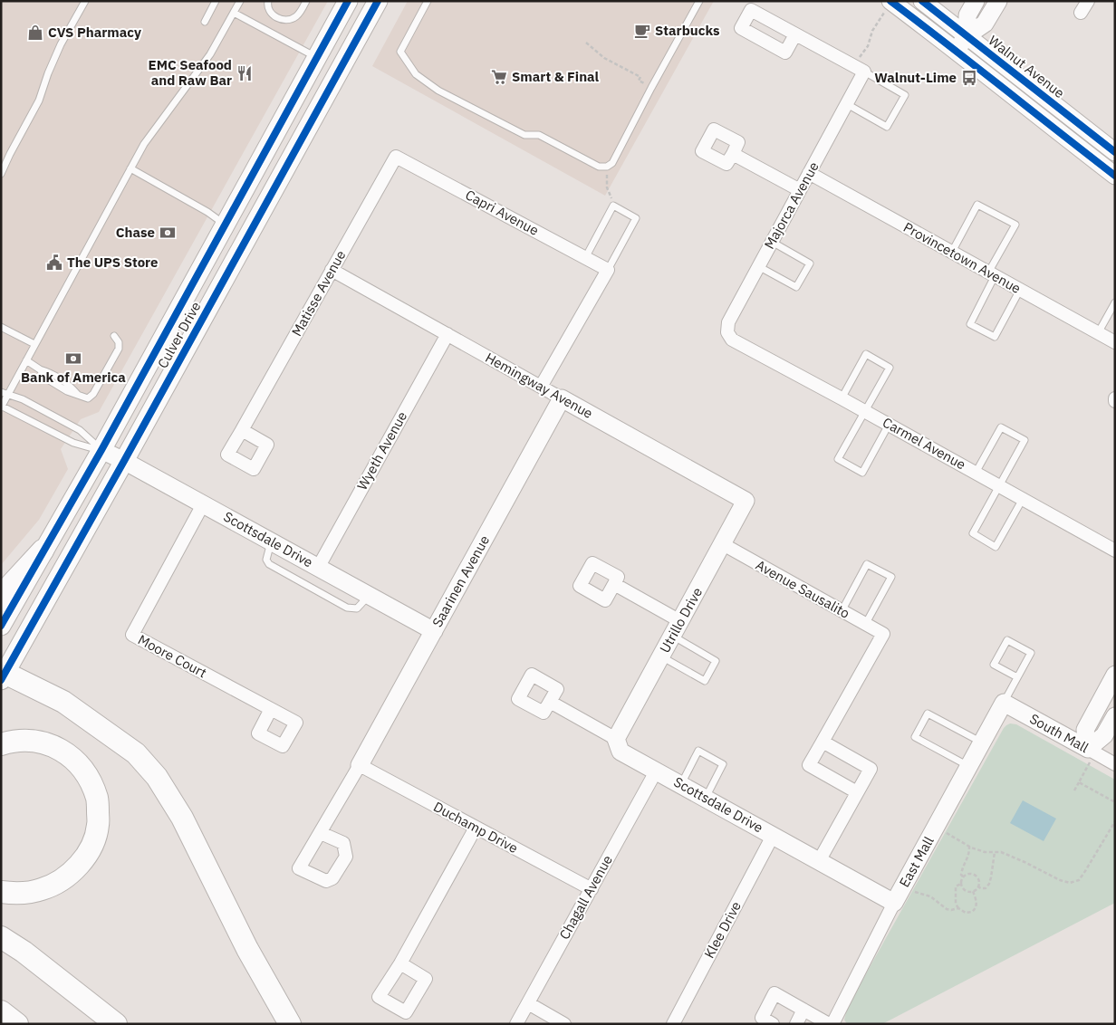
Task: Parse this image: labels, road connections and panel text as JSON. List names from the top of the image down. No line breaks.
{"streets":{"main road":["Culver Drive"],"street":["Walnut Avenue","Majorca Avenue","Capri Avenue","Provincetown Avenue","Matisse Avenue","Hemingway Avenue","Carmel Avenue","Wyeth Avenue","Scottsdale Drive","Saarinen Avenue","Avenue Sausalito","Utrillo Drive","Moore Court","South Mall","Duchamp Drive","East Mall","Chagall Avenue","Klee Drive"]},"crossings":[["Majorca Avenue","Provincetown Avenue"],["Majorca Avenue","Carmel Avenue"],["Capri Avenue","Matisse Avenue"],["Matisse Avenue","Hemingway Avenue"],["Culver Drive","Scottsdale Drive"],["Hemingway Avenue","Wyeth Avenue"],["Hemingway Avenue","Saarinen Avenue"],["Hemingway Avenue","Utrillo Drive"],["Wyeth Avenue","Scottsdale Drive"],["Scottsdale Drive","Saarinen Avenue"],["Scottsdale Drive","Utrillo Drive"],["Scottsdale Drive","Moore Court"],["Scottsdale Drive","East Mall"],["Scottsdale Drive","Chagall Avenue"],["Scottsdale Drive","Klee Drive"],["Saarinen Avenue","Duchamp Drive"],["Avenue Sausalito","Utrillo Drive"],["South Mall","East Mall"],["Duchamp Drive","Chagall Avenue"]],"places":{"cafe":["Starbucks"],"shop":["CVS Pharmacy"],"restaurant":["EMC Seafood and Raw Bar"],"supermarket":["Smart & Final"],"bus stop":["Walnut-Lime"],"bank":["Chase","Bank of America"],"public building":["The UPS Store"]}}
